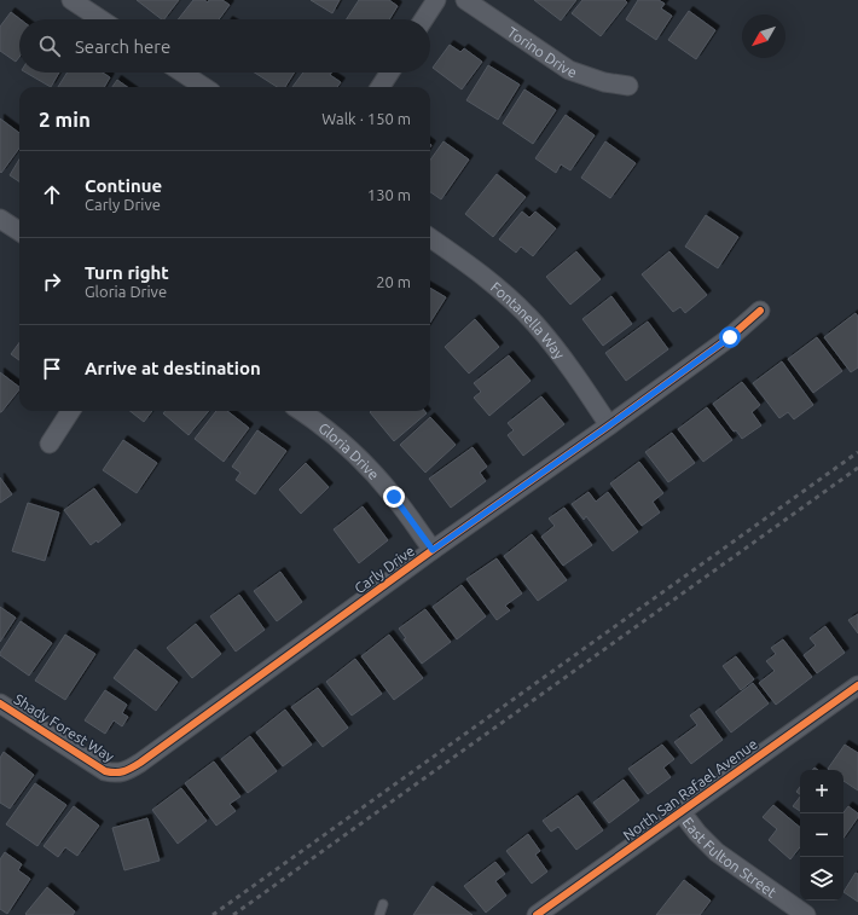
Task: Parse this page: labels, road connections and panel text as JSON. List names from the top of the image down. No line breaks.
{"streets":{"street":["Torino Drive","Fontanella Way","Gloria Drive","Carly Drive","Shady Forest Way","North San Rafael Avenue","East Fulton Street"]},"crossings":[["Fontanella Way","Carly Drive"],["Gloria Drive","Carly Drive"],["Carly Drive","Shady Forest Way"],["North San Rafael Avenue","East Fulton Street"]],"north":"bottom left","page":{"search":"Search here","heading":["2 min","Walk · 150 m"],"list":[["Continue","Carly Drive","130 m"],["Turn right","Gloria Drive","20 m"],"Arrive at destination"],"map_buttons":["+","−"]}}
